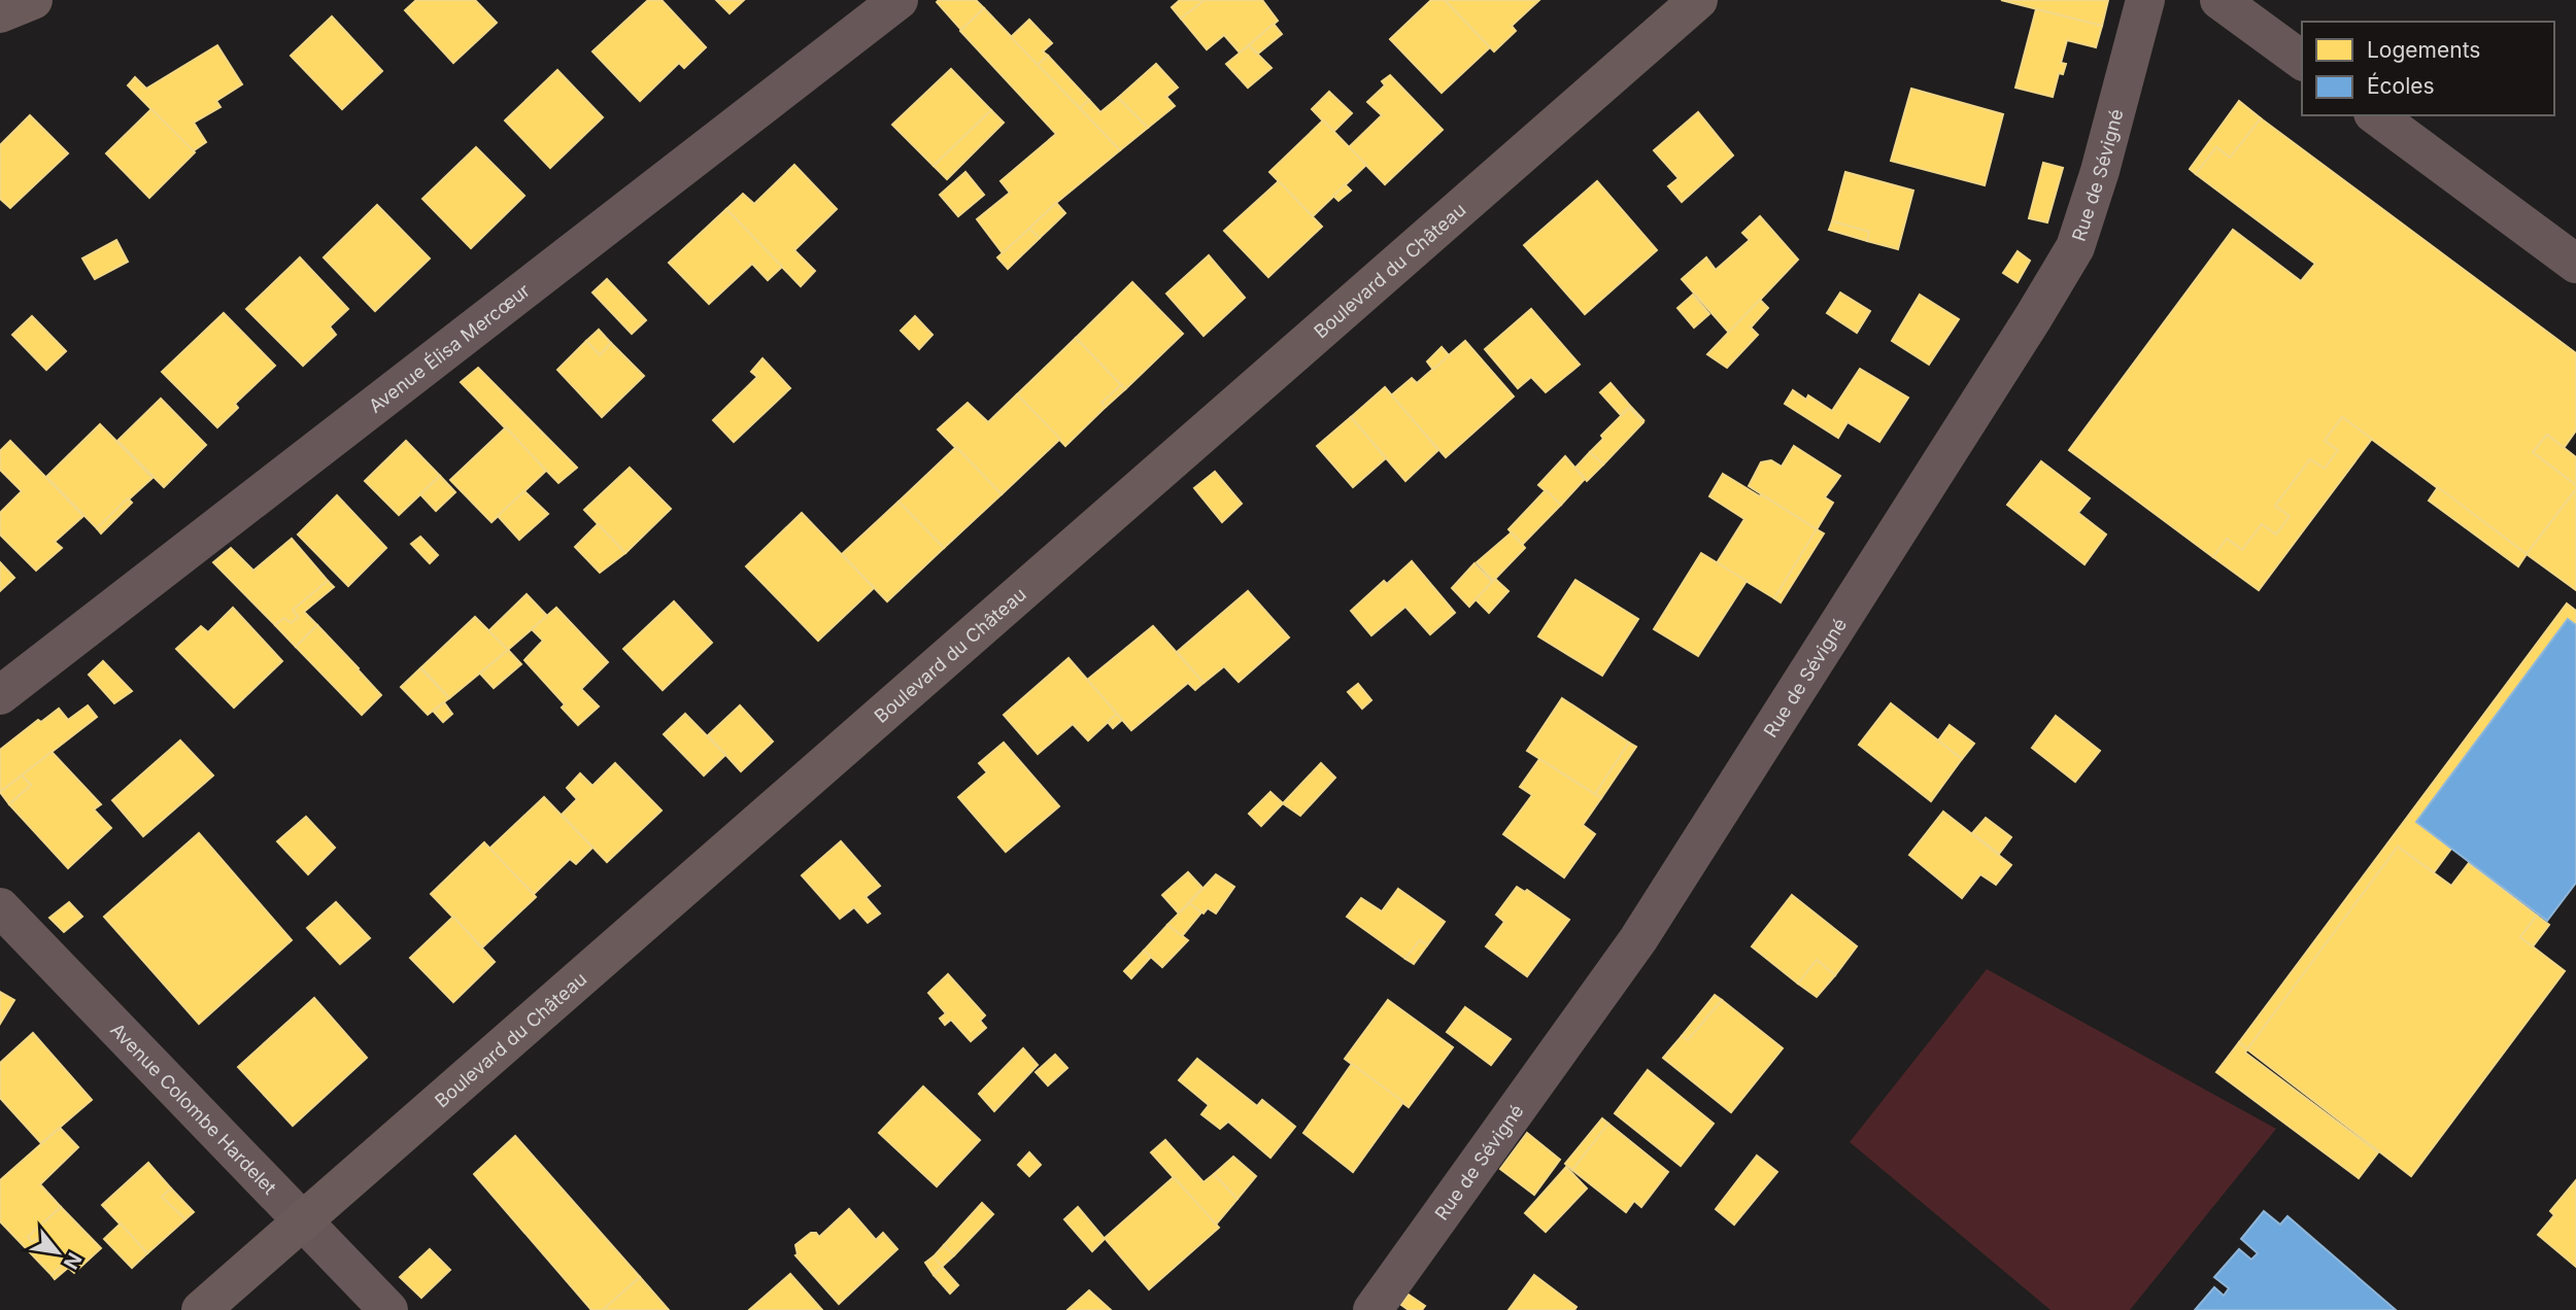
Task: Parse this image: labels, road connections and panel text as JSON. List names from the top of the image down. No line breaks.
{"streets":{"street":["Rue de Sévigné","Boulevard du Château","Avenue Élisa Mercœur","Avenue Colombe Hardelet"]},"crossings":[["Boulevard du Château","Avenue Colombe Hardelet"]],"legend":["Logements","Écoles"],"north":"bottom right"}
